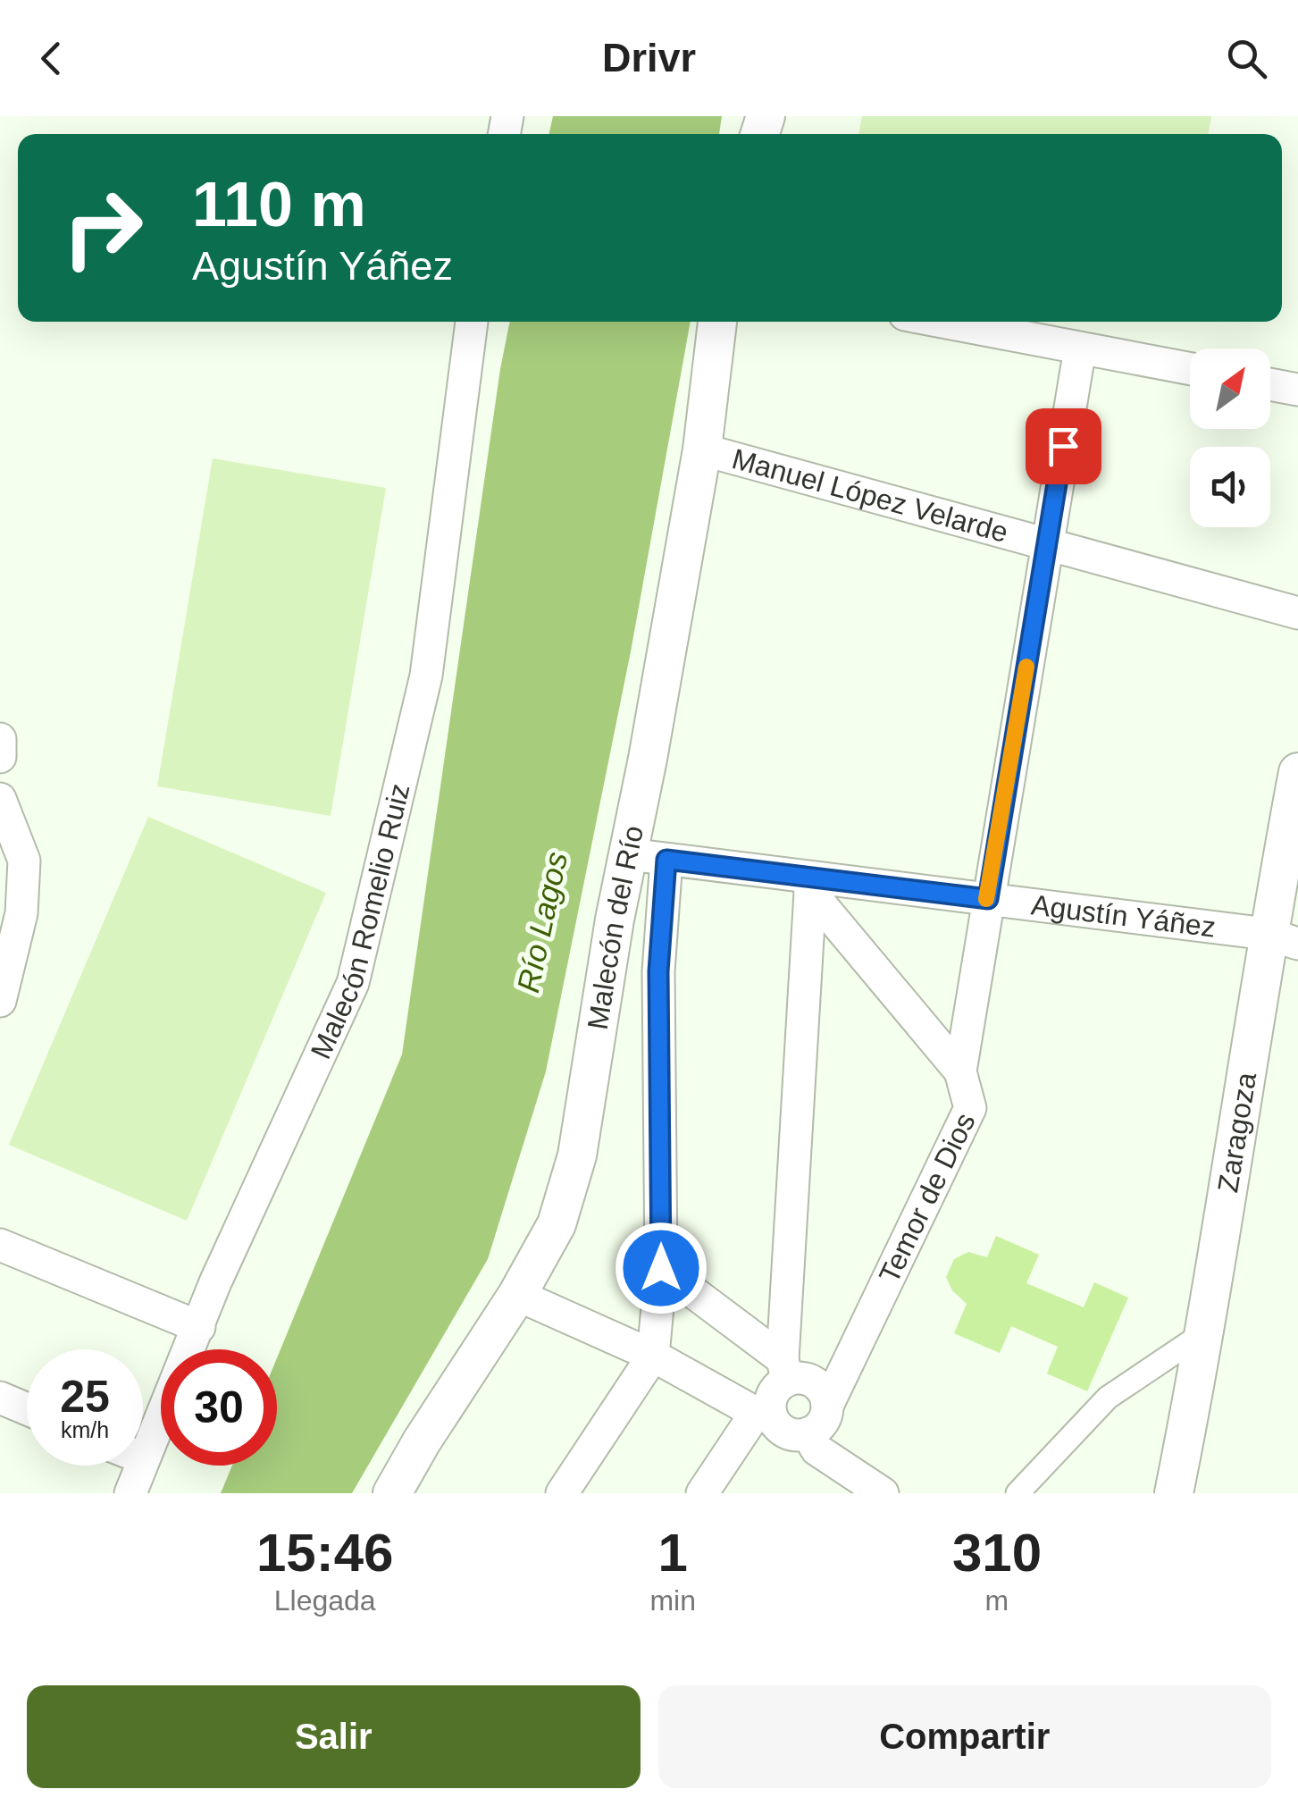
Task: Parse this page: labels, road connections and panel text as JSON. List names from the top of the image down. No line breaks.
{"streets":{"street":["Manuel López Velarde","Agustín Yáñez","Malecón Romelio Ruiz","Malecón del Río","Zaragoza","Temor de Dios"]},"crossings":[["Manuel López Velarde","Malecón del Río"],["Manuel López Velarde","Temor de Dios"],["Agustín Yáñez","Malecón del Río"],["Agustín Yáñez","Zaragoza"],["Agustín Yáñez","Temor de Dios"]],"water":["Río Lagos"],"north":"top right","page":{"header":"Drivr","turn":["110 m","Agustín Yáñez"],"speed":"25 km/h","limit":"30","eta":["15:46","Llegada","1","min","310","m"],"buttons":["Salir","Compartir"]}}
